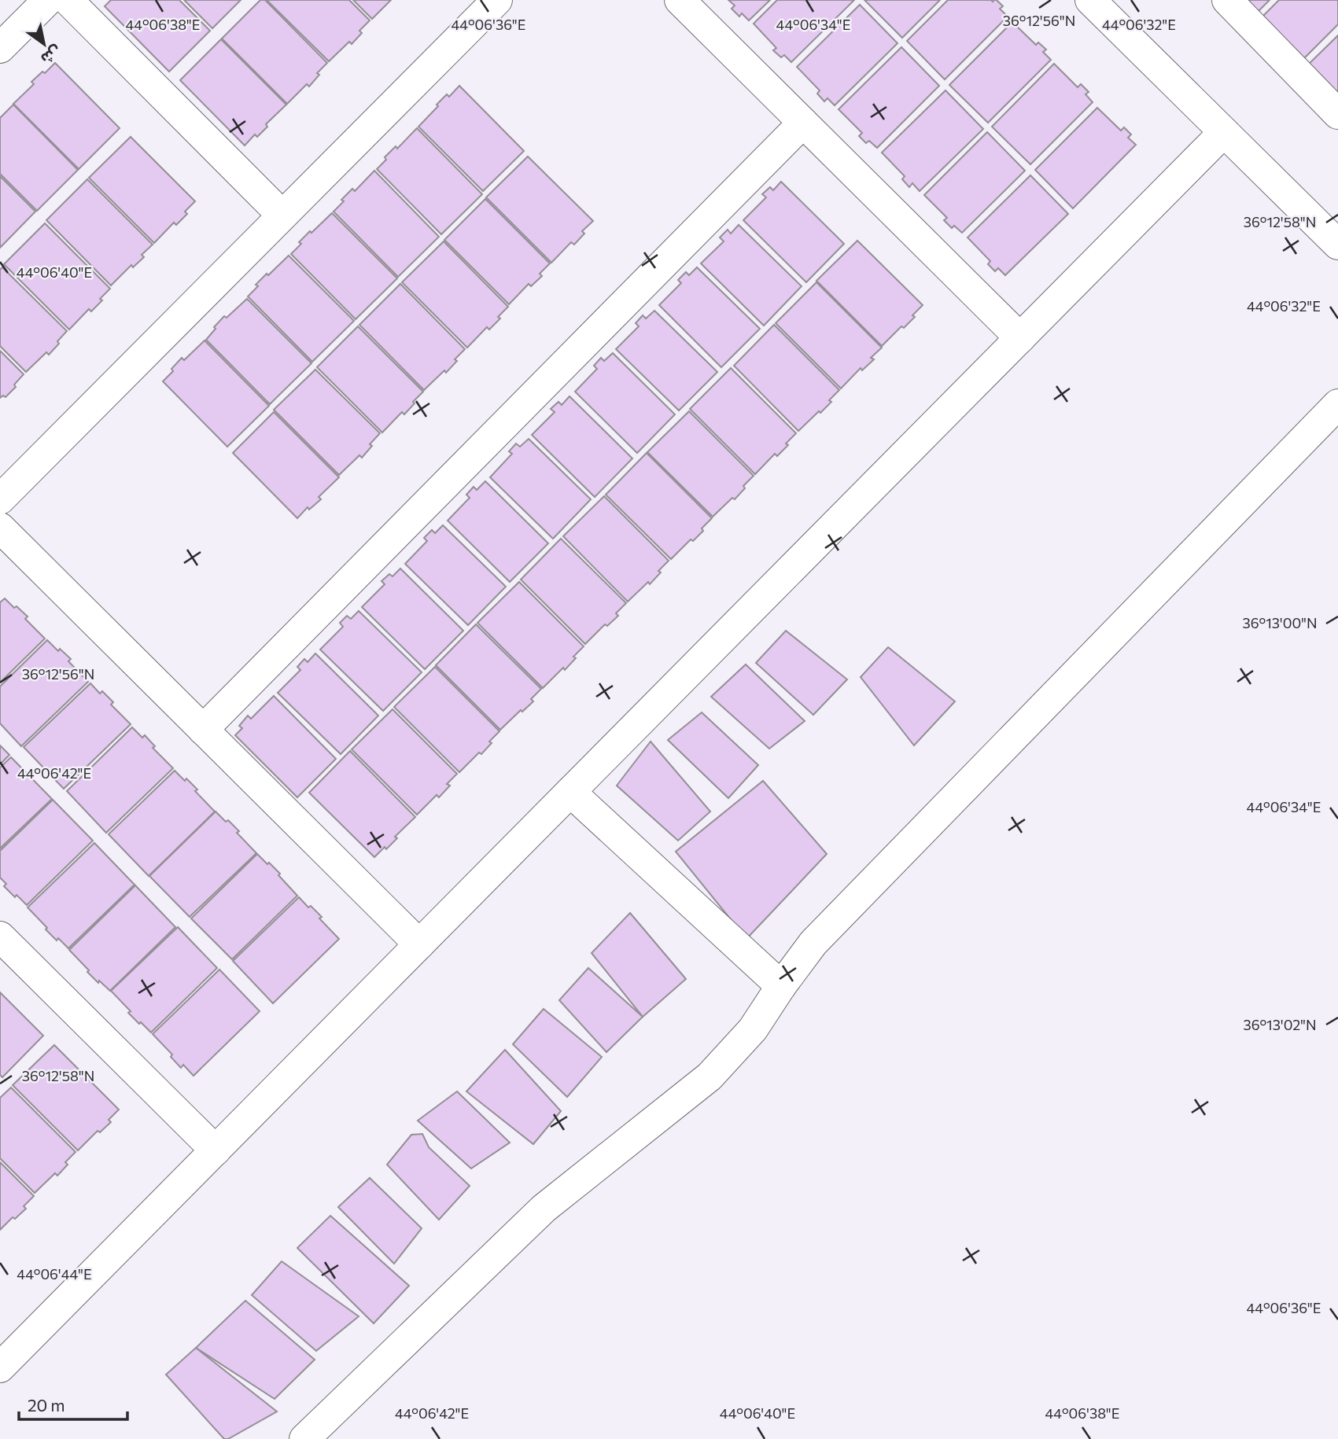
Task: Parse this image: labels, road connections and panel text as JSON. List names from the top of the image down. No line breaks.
{"scale_bar":"20 m","north":"bottom right","coordinates":["36°12'56\"N","44°06'38\"E","44°06'36\"E","44°06'34\"E","44°06'32\"E","36°12'58\"N","44°06'40\"E","36°13'00\"N","44°06'42\"E","36°13'02\"N","44°06'44\"E"]}
